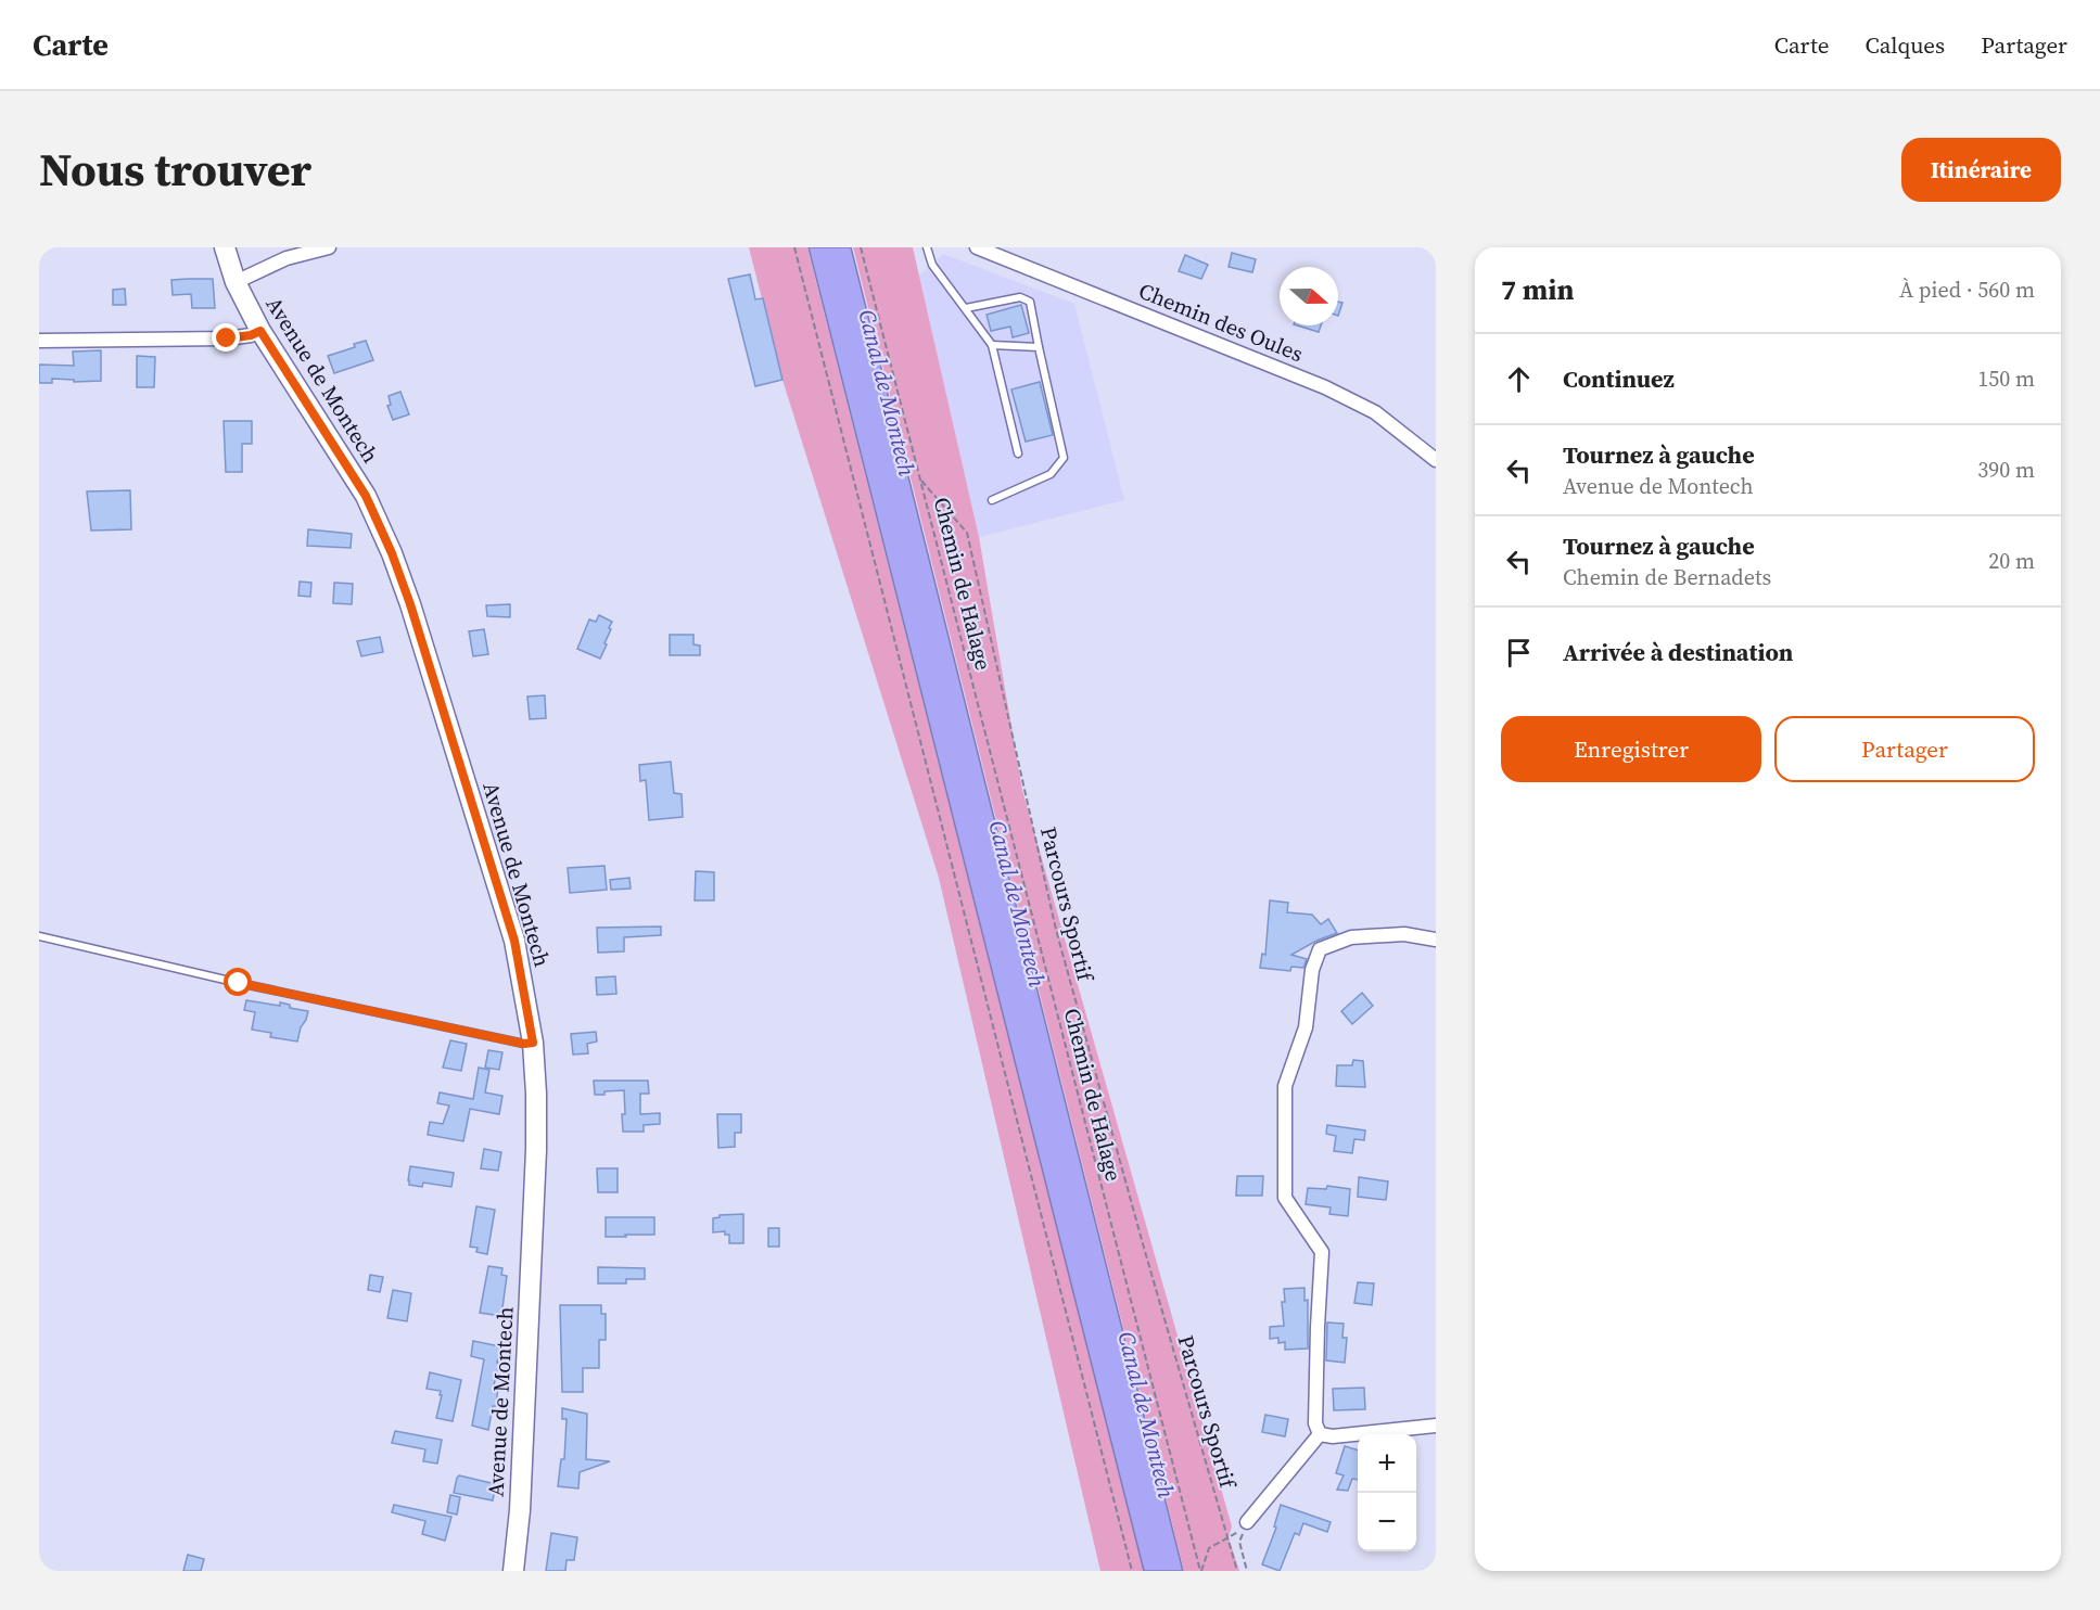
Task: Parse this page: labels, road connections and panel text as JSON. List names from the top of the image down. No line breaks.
{"streets":{"main road":["Avenue de Montech"],"street":["Chemin des Oules"],"path":["Chemin de Halage","Parcours Sportif"]},"crossings":[["Chemin de Halage","Parcours Sportif"]],"water":["Canal de Montech"],"north":"right","page":{"header":"Carte","nav":["Carte","Calques","Partager"],"title":"Nous trouver","buttons":["Itinéraire",["Enregistrer","Partager"]],"heading":["7 min","À pied · 560 m"],"list":[["Continuez","150 m"],["Tournez à gauche","Avenue de Montech","390 m"],["Tournez à gauche","Chemin de Bernadets","20 m"],"Arrivée à destination"],"map_buttons":["+","−"]}}
